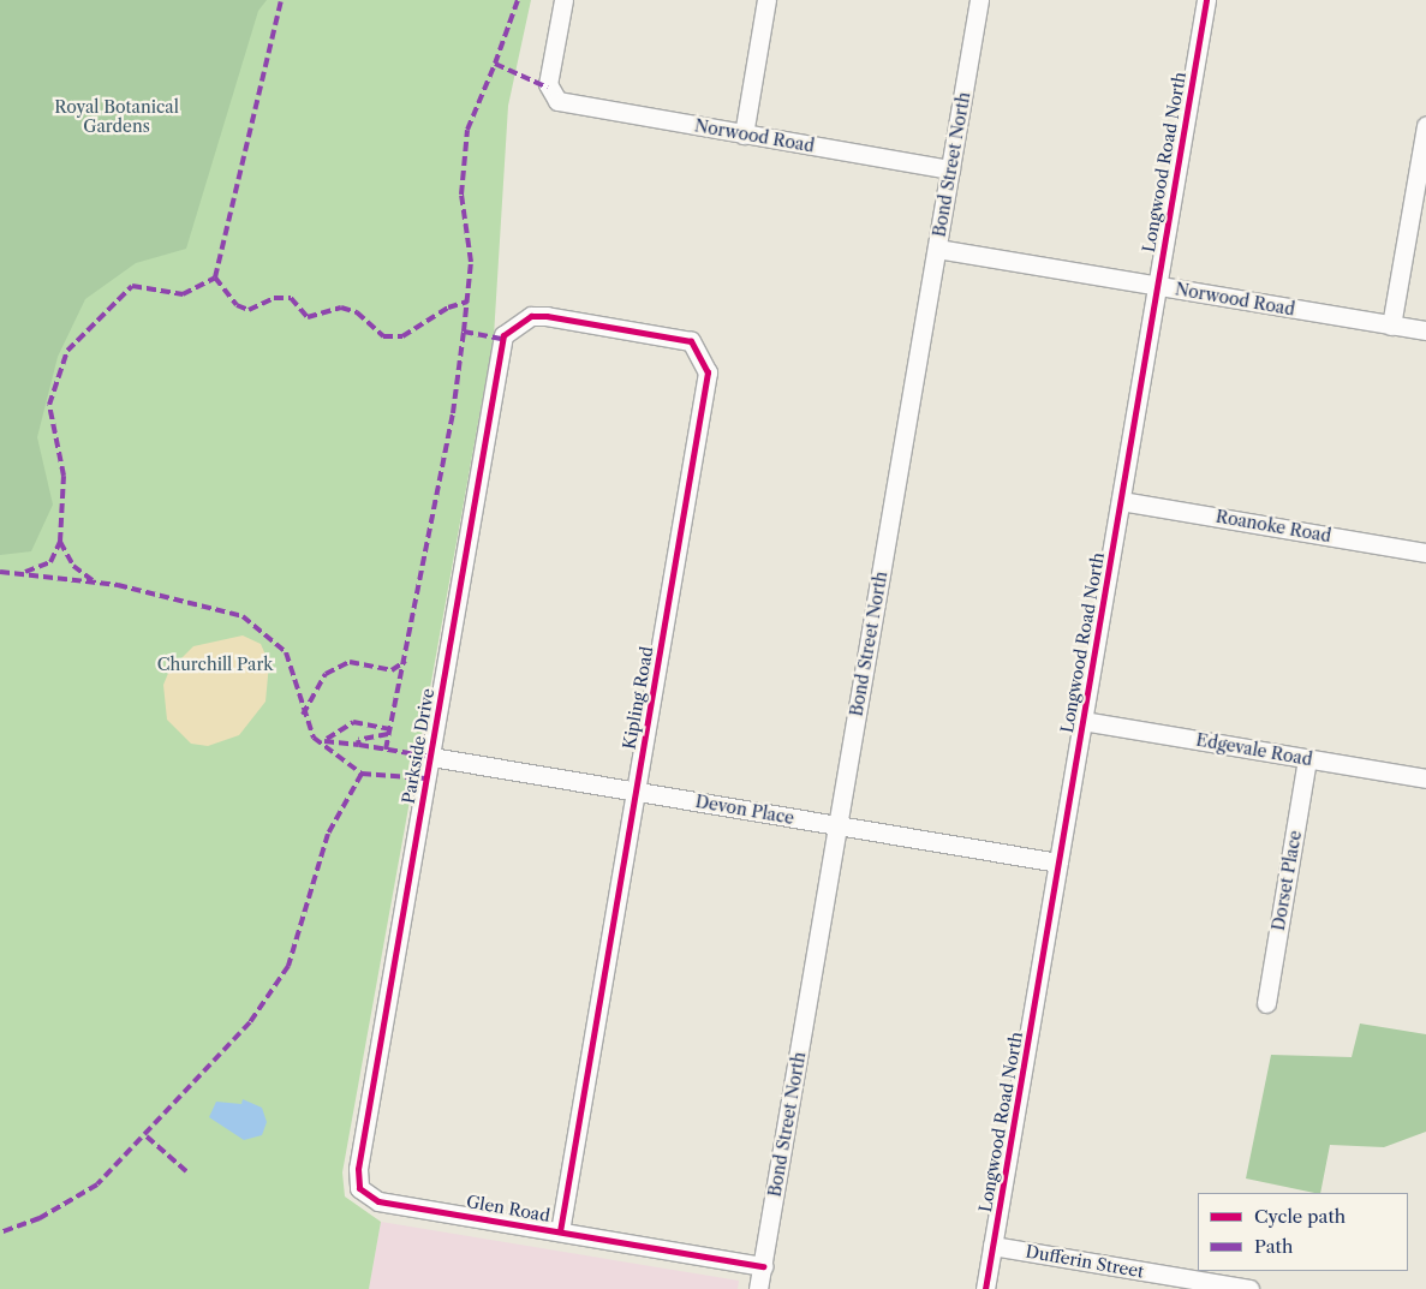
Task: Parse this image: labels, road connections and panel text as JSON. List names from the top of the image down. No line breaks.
{"streets":{"street":["Norwood Road","Longwood Road North","Bond Street North","Roanoke Road","Kipling Road","Parkside Drive","Edgevale Road","Devon Place","Dorset Place","Glen Road","Dufferin Street"]},"crossings":[["Norwood Road","Longwood Road North"],["Norwood Road","Bond Street North"],["Longwood Road North","Roanoke Road"],["Longwood Road North","Edgevale Road"],["Longwood Road North","Devon Place"],["Longwood Road North","Dufferin Street"],["Bond Street North","Devon Place"],["Bond Street North","Glen Road"],["Kipling Road","Parkside Drive"],["Kipling Road","Devon Place"],["Kipling Road","Glen Road"],["Parkside Drive","Devon Place"],["Parkside Drive","Glen Road"],["Edgevale Road","Dorset Place"]],"parks":["Royal Botanical Gardens","Churchill Park"],"legend":["Cycle path","Path"]}
